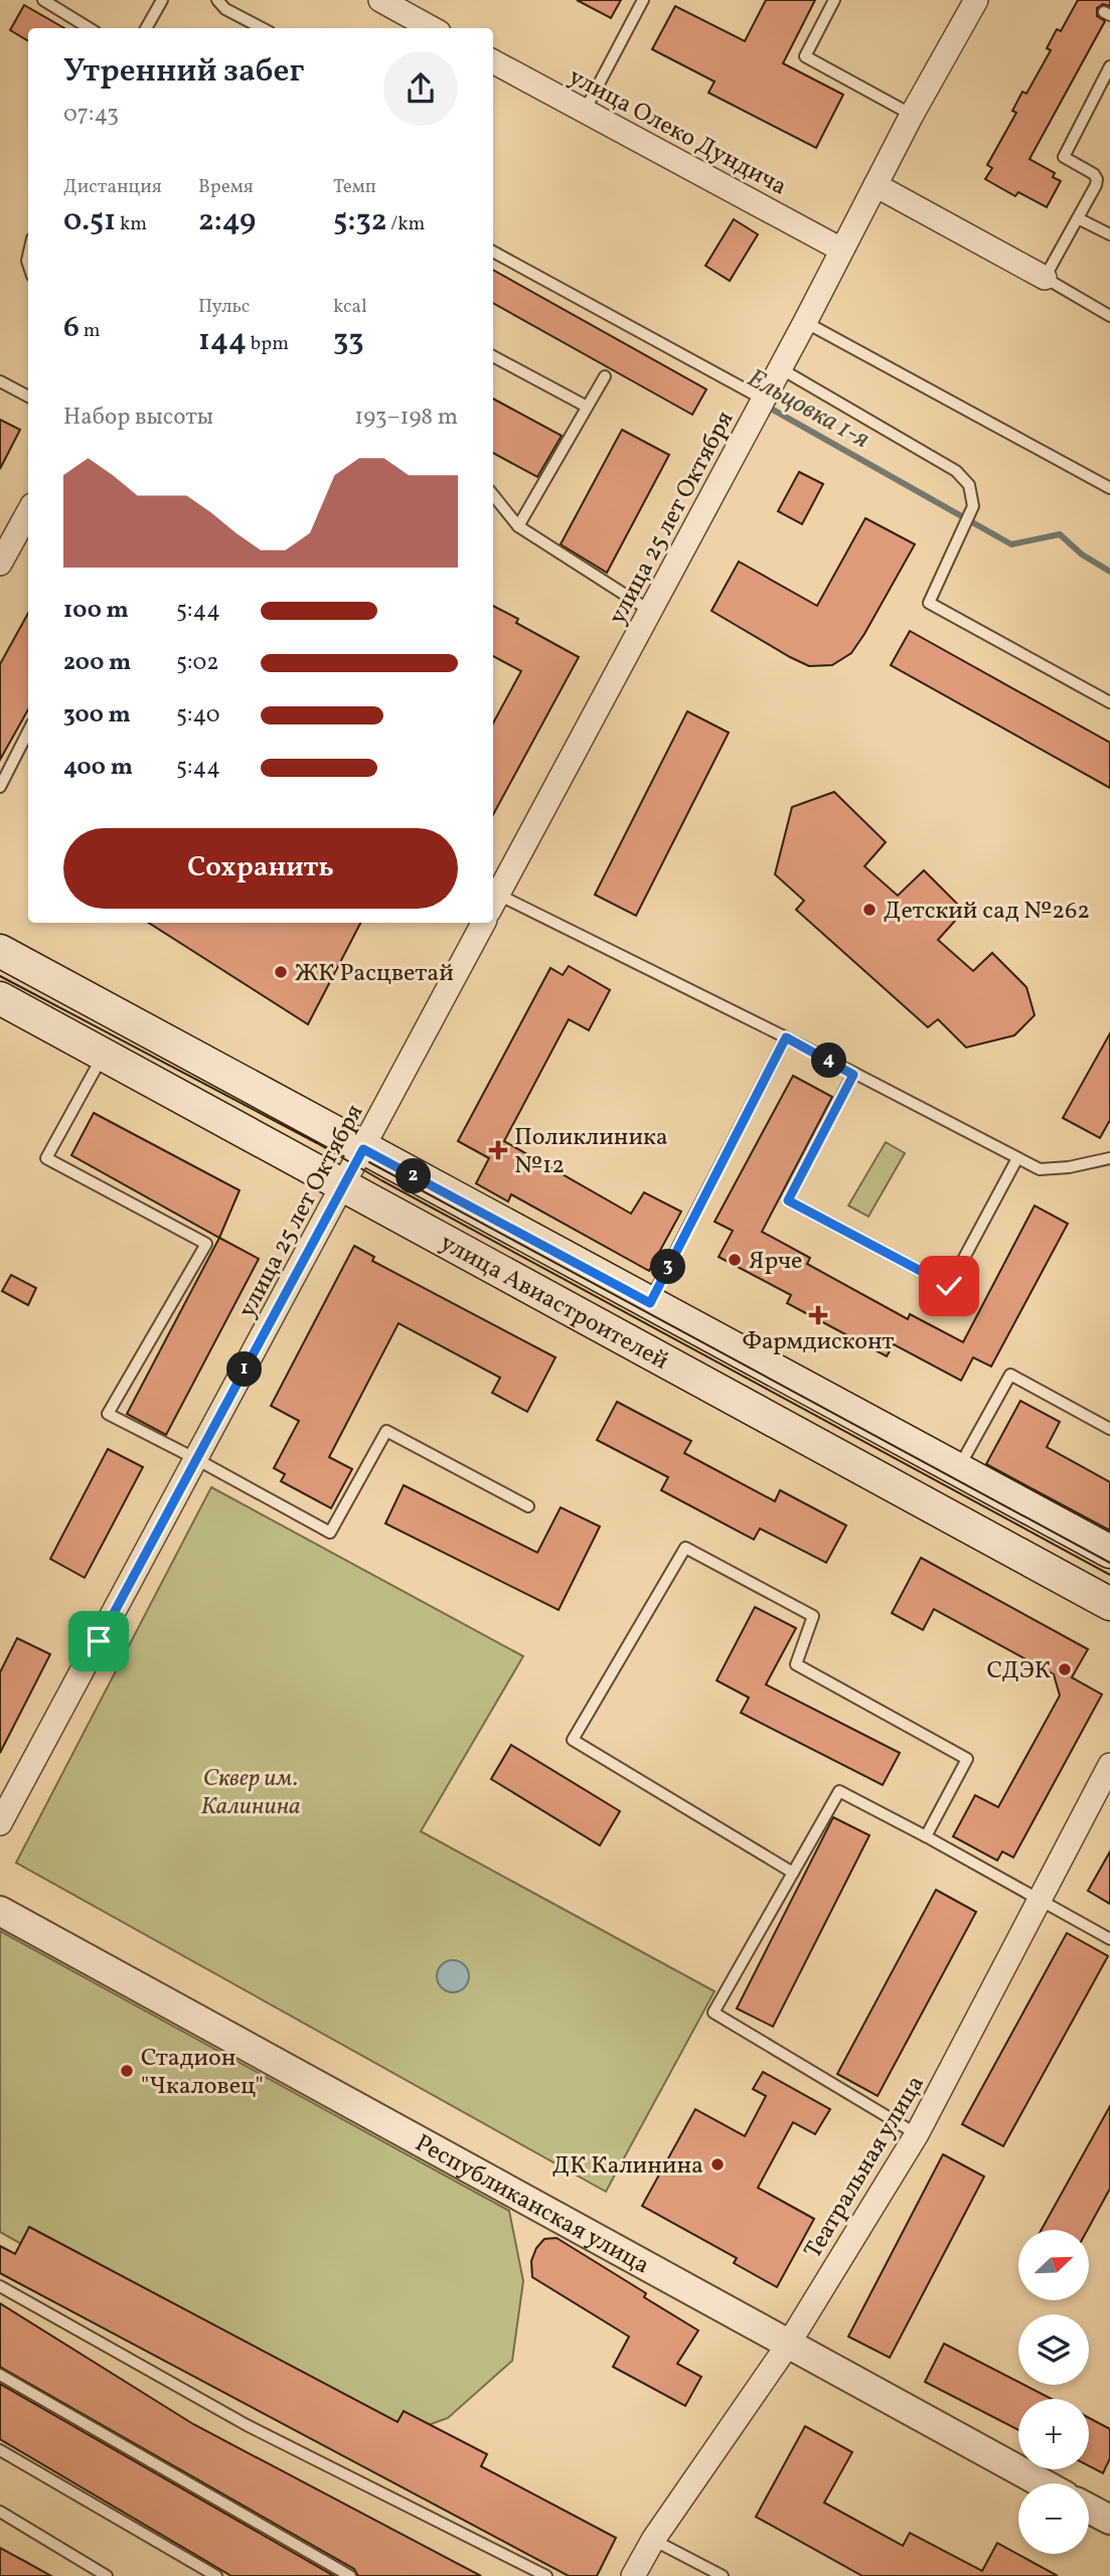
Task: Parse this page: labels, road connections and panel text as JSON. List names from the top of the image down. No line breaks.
{"streets":{"main road":["улица Авиастроителей"],"street":["улица Олеко Дундича","улица 25 лет Октября","Театральная улица","Республиканская улица"]},"crossings":[["улица Олеко Дундича","улица 25 лет Октября"],["улица 25 лет Октября","улица Авиастроителей"],["Театральная улица","Республиканская улица"]],"water":["Ельцовка 1-я"],"parks":["Сквер им. Калинина"],"places":{"other":["Детский сад №262","ЖК Расцветай","Ярче","СДЭК","Стадион \"Чкаловец\"","ДК Калинина"],"health":["Поликлиника №12","Фармдисконт"]},"north":"top right","page":{"heading":["Утренний забег","07:43"],"stats":[["Дистанция","0.51 km"],["Время","2:49"],["Темп","5:32 /km"],["6 m"],["Пульс","144 bpm"],["kcal","33"]],"chart":["Набор высоты","193–198 m"],"list":[{"name":"100 m","note":"5:44"},{"name":"200 m","note":"5:02"},{"name":"300 m","note":"5:40"},{"name":"400 m","note":"5:44"}],"buttons":"Сохранить","pins":["4","2","3","1"],"map_buttons":["+","−"]}}
